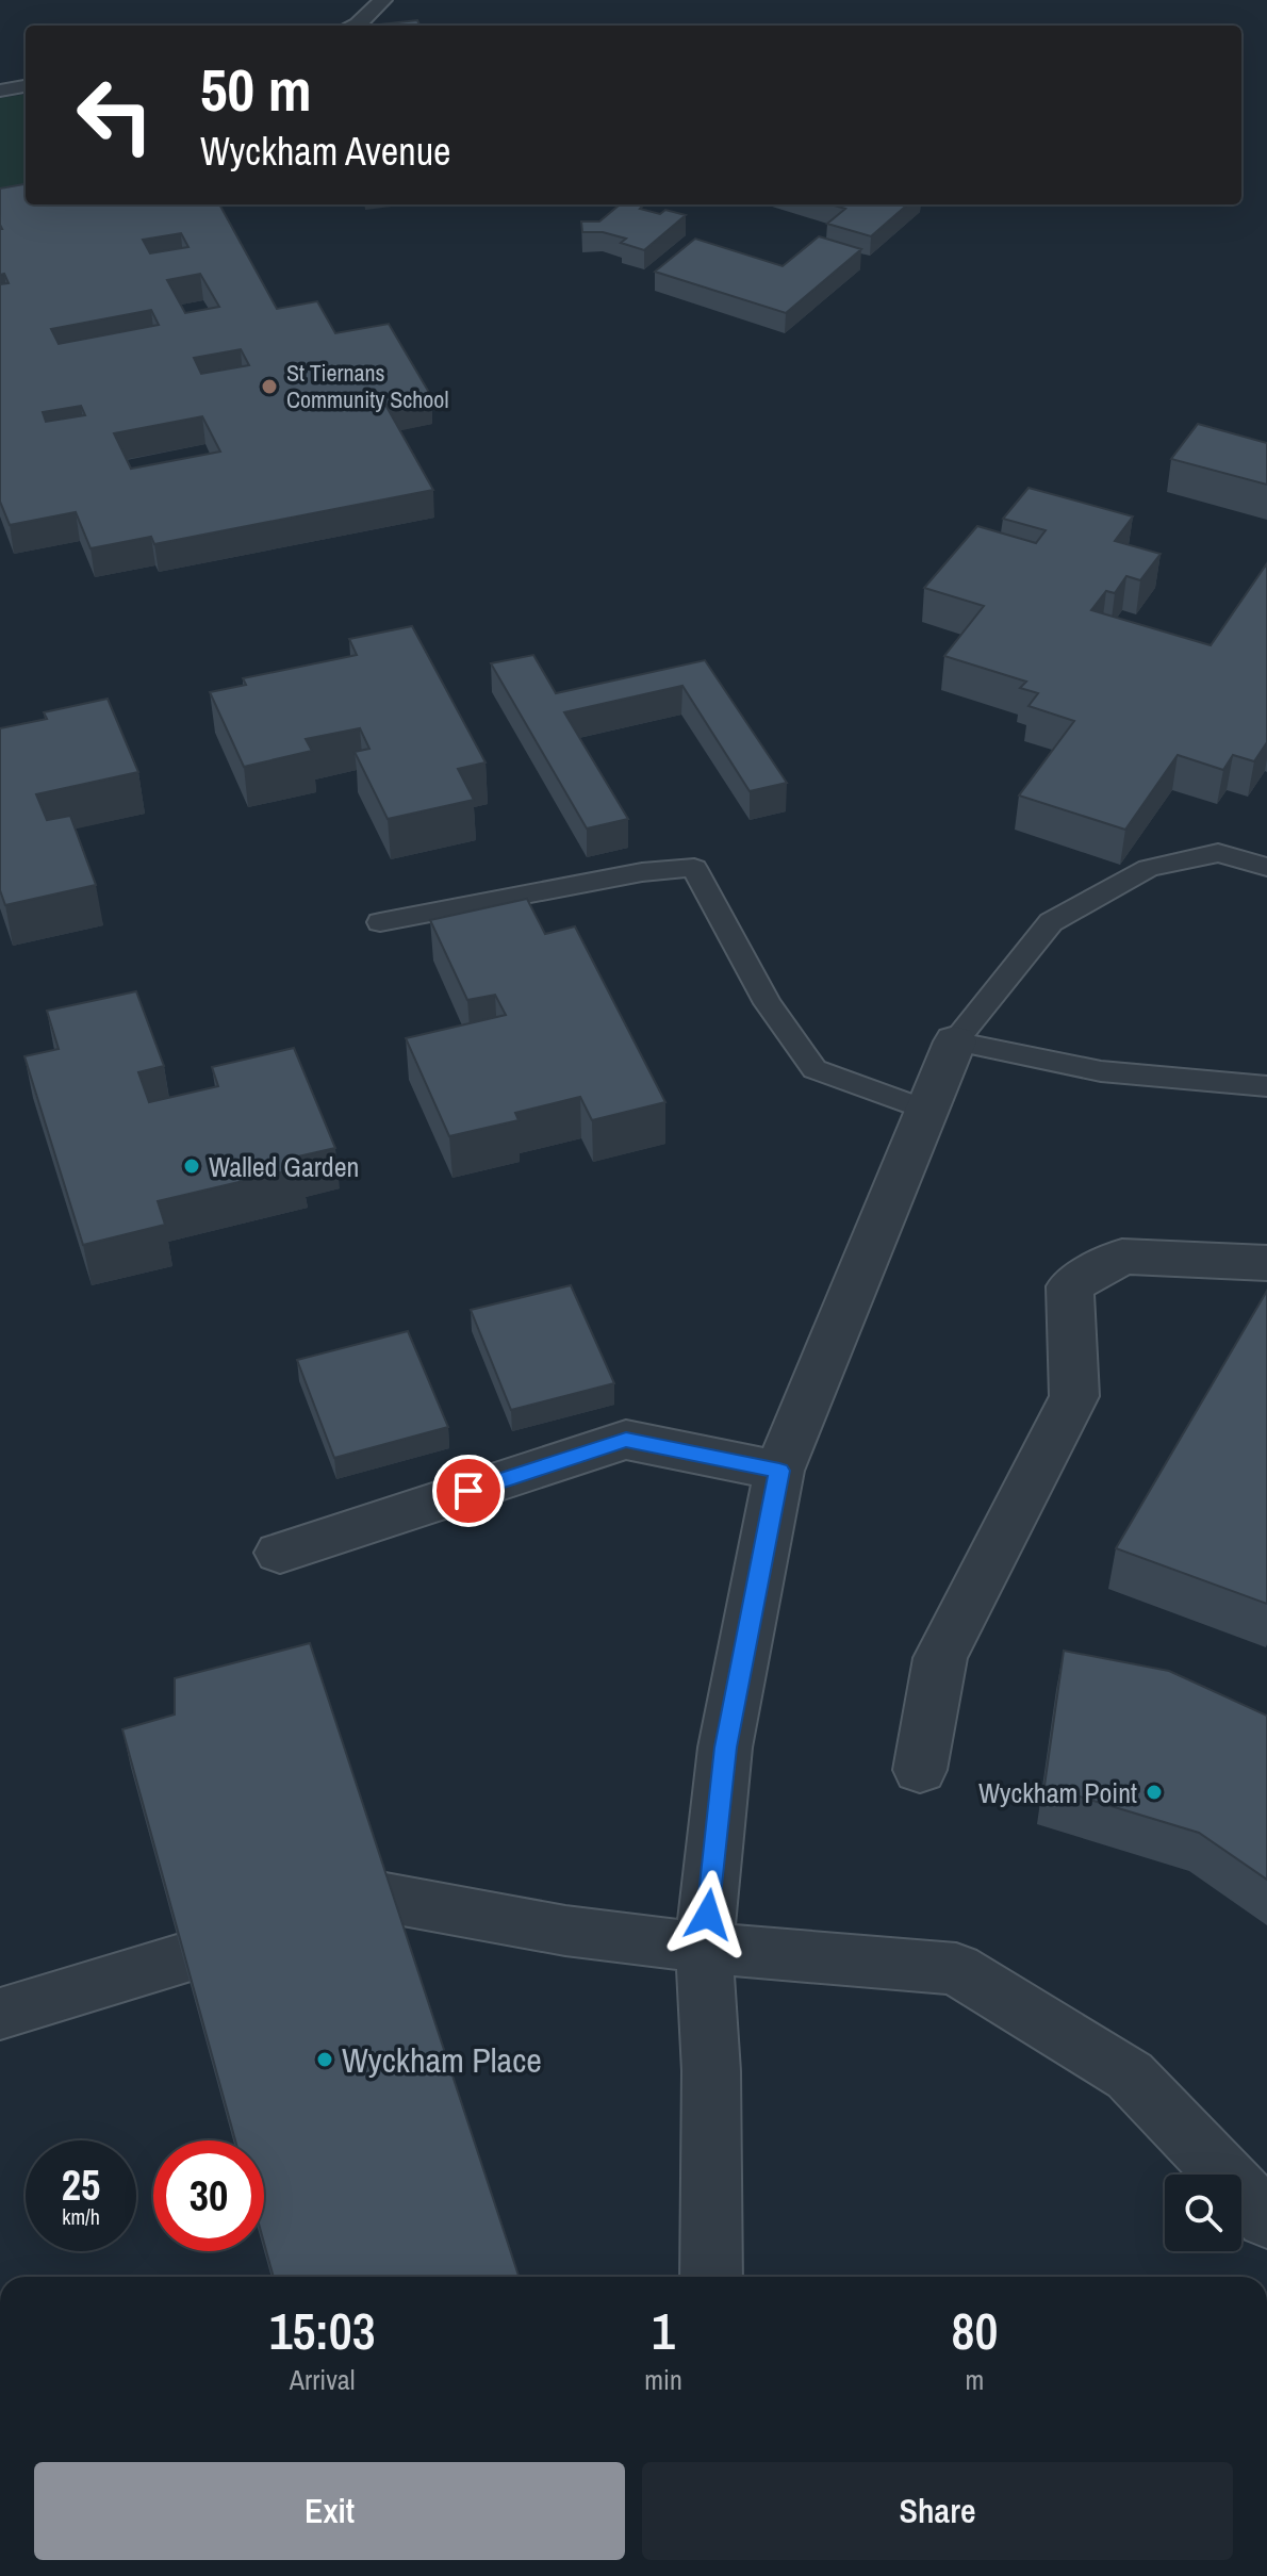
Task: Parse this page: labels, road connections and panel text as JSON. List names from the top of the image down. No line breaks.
{"places":["St Tiernans Community School","Walled Garden","Wyckham Point","Wyckham Place"],"page":{"turn":["50 m","Wyckham Avenue"],"speed":"25 km/h","limit":"30","eta":["15:03","Arrival","1","min","80","m"],"buttons":["Exit","Share"]}}
